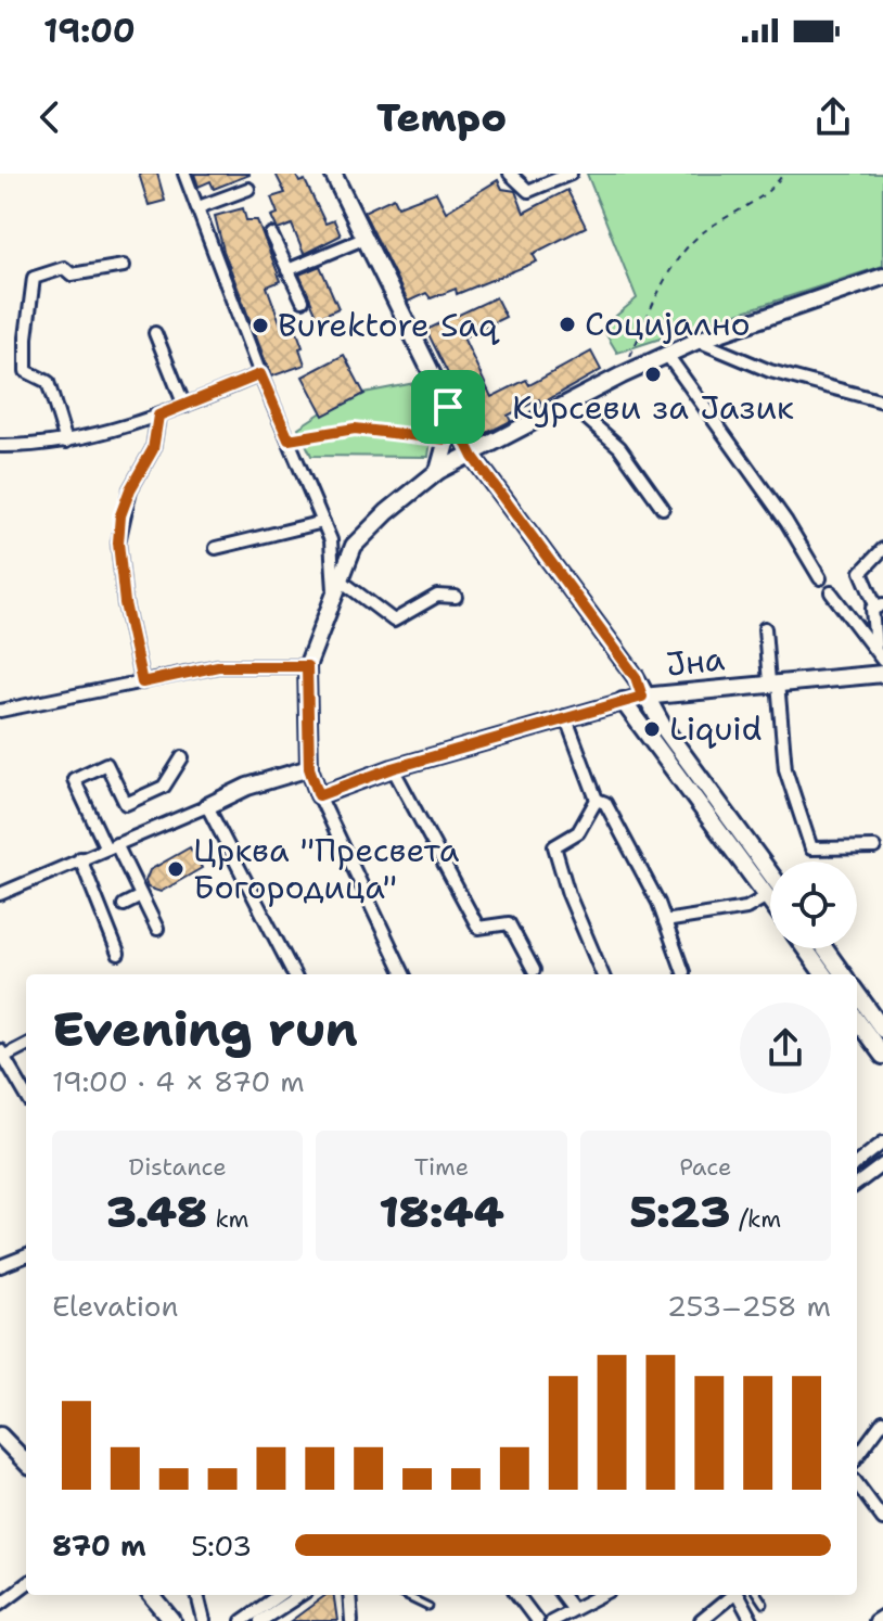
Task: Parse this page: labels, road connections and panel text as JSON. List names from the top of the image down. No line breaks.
{"streets":{"street":["Јна"]},"places":["Социјално","Burektore Saq","Курсеви за Јазик","Liquid","Црква \"Пресвета Богородица\""],"page":{"status":"19:00","header":"Tempo","heading":["Evening run","19:00 · 4 × 870 m"],"stats":[["Distance","3.48 km"],["Time","18:44"],["Pace","5:23 /km"]],"chart":["Elevation","253–258 m"],"list":[{"name":"870 m","note":"5:03"}]}}
